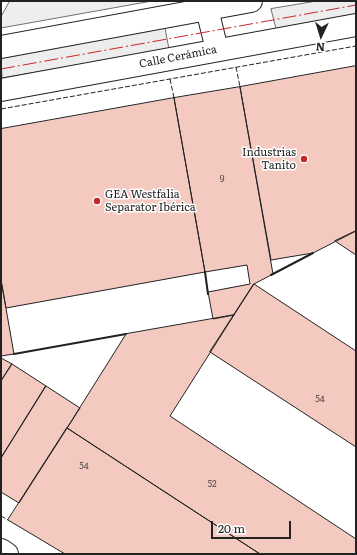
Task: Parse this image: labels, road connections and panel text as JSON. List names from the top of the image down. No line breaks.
{"streets":{"street":["Calle Cerámica"]},"places":["Industrias Tanito","GEA Westfalia Separator Ibérica"],"house_numbers":["9","54","54","52"],"scale_bar":"20 m","north":"bottom"}
